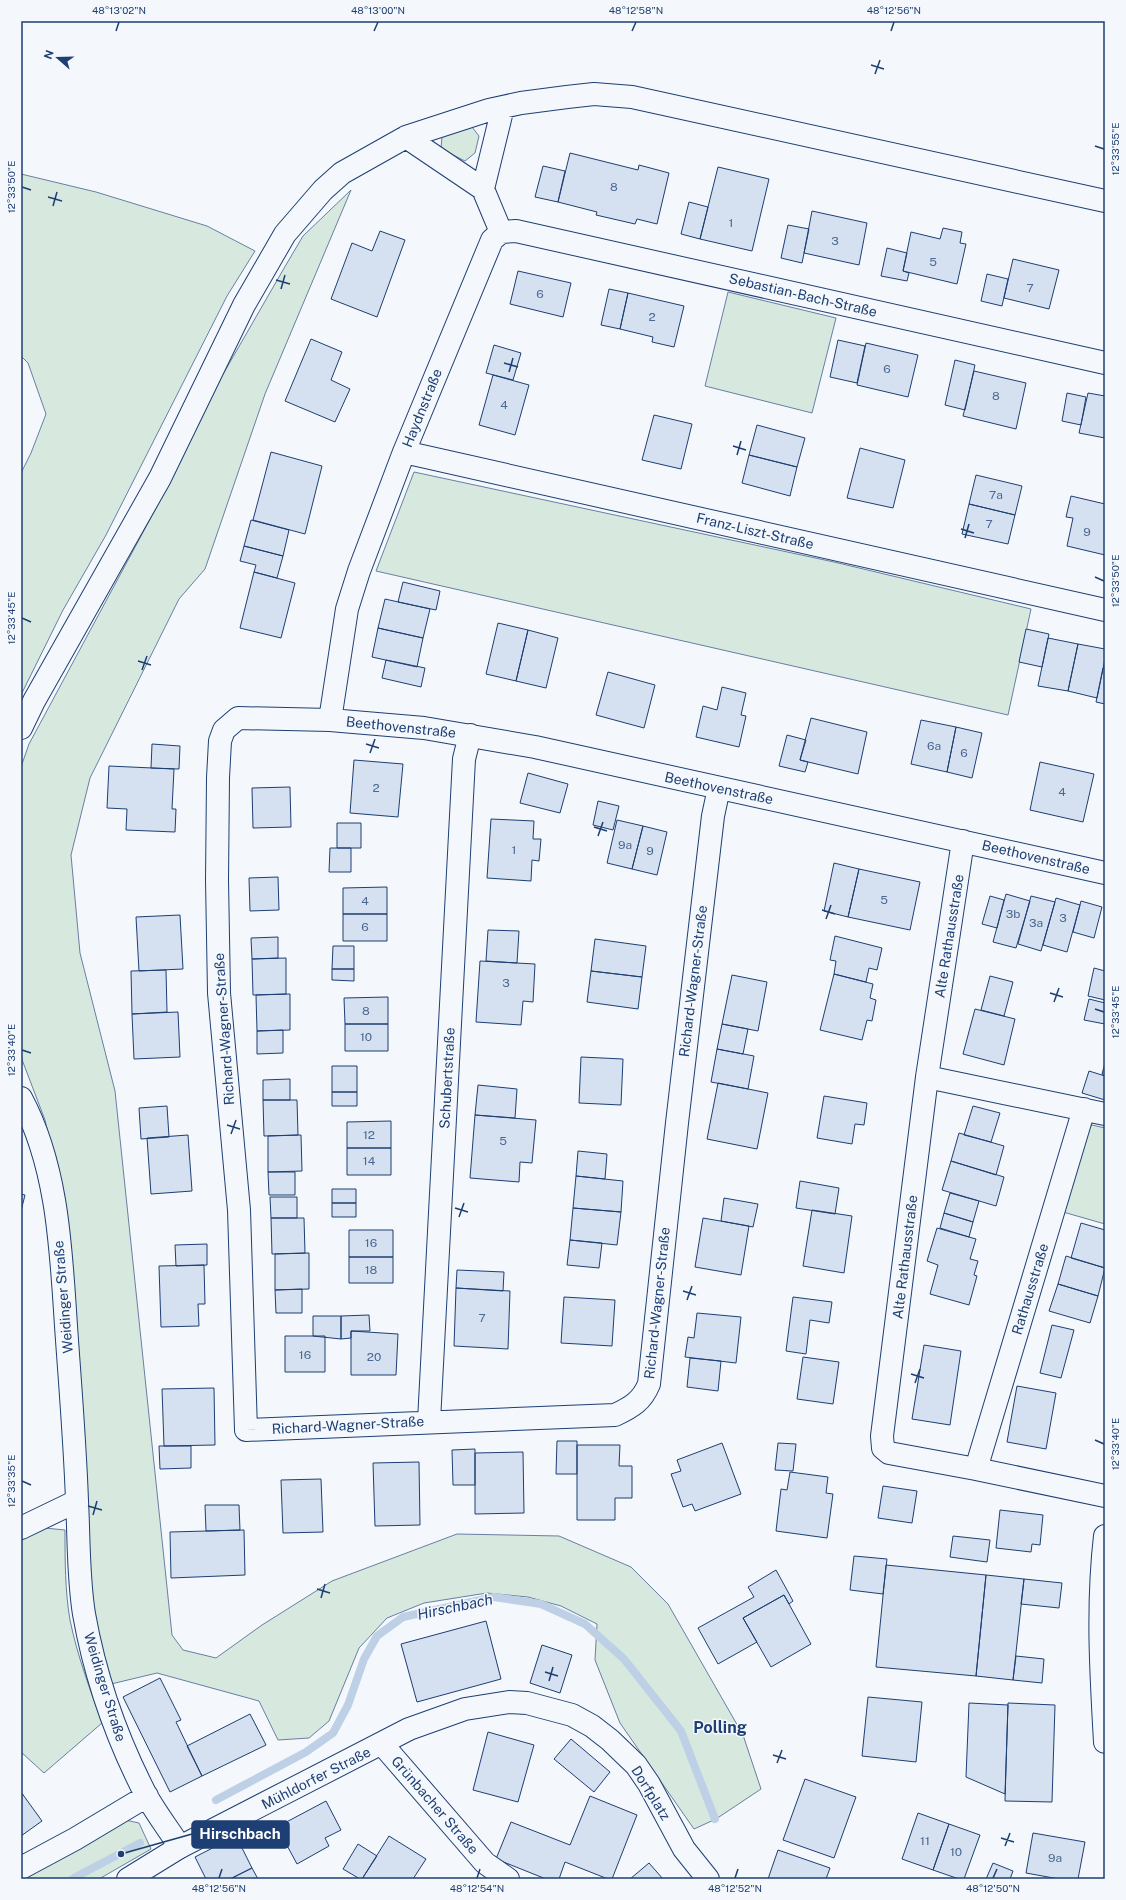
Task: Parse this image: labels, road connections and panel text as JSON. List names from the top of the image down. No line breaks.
{"streets":{"street":["Sebastian-Bach-Straße","Haydnstraße","Franz-Liszt-Straße","Beethovenstraße","Alte Rathausstraße","Richard-Wagner-Straße","Schubertstraße","Rathausstraße","Weidinger Straße","Mühldorfer Straße","Dorfplatz","Grünbacher Straße"]},"crossings":[["Sebastian-Bach-Straße","Haydnstraße"],["Haydnstraße","Franz-Liszt-Straße"],["Haydnstraße","Beethovenstraße"],["Haydnstraße","Richard-Wagner-Straße"],["Beethovenstraße","Alte Rathausstraße"],["Beethovenstraße","Richard-Wagner-Straße"],["Beethovenstraße","Schubertstraße"],["Alte Rathausstraße","Rathausstraße"],["Richard-Wagner-Straße","Schubertstraße"],["Weidinger Straße","Mühldorfer Straße"],["Mühldorfer Straße","Dorfplatz"],["Mühldorfer Straße","Grünbacher Straße"]],"districts":["Polling"],"water":["Hirschbach"],"places":["Hirschbach"],"house_numbers":["8","1","3","5","7","6","2","6","8","4","7a","7","9","6a","6","2","4","9a","1","9","5","4","3b","3","3a","6","3","8","10","12","5","14","16","18","7","16","20","11","10","9a"],"north":"left","coordinates":["48°13'02\"N","48°13'00\"N","48°12'58\"N","48°12'56\"N","12°33'55\"E","12°33'50\"E","12°33'45\"E","12°33'40\"E","12°33'35\"E","48°12'54\"N","48°12'52\"N","48°12'50\"N"]}
